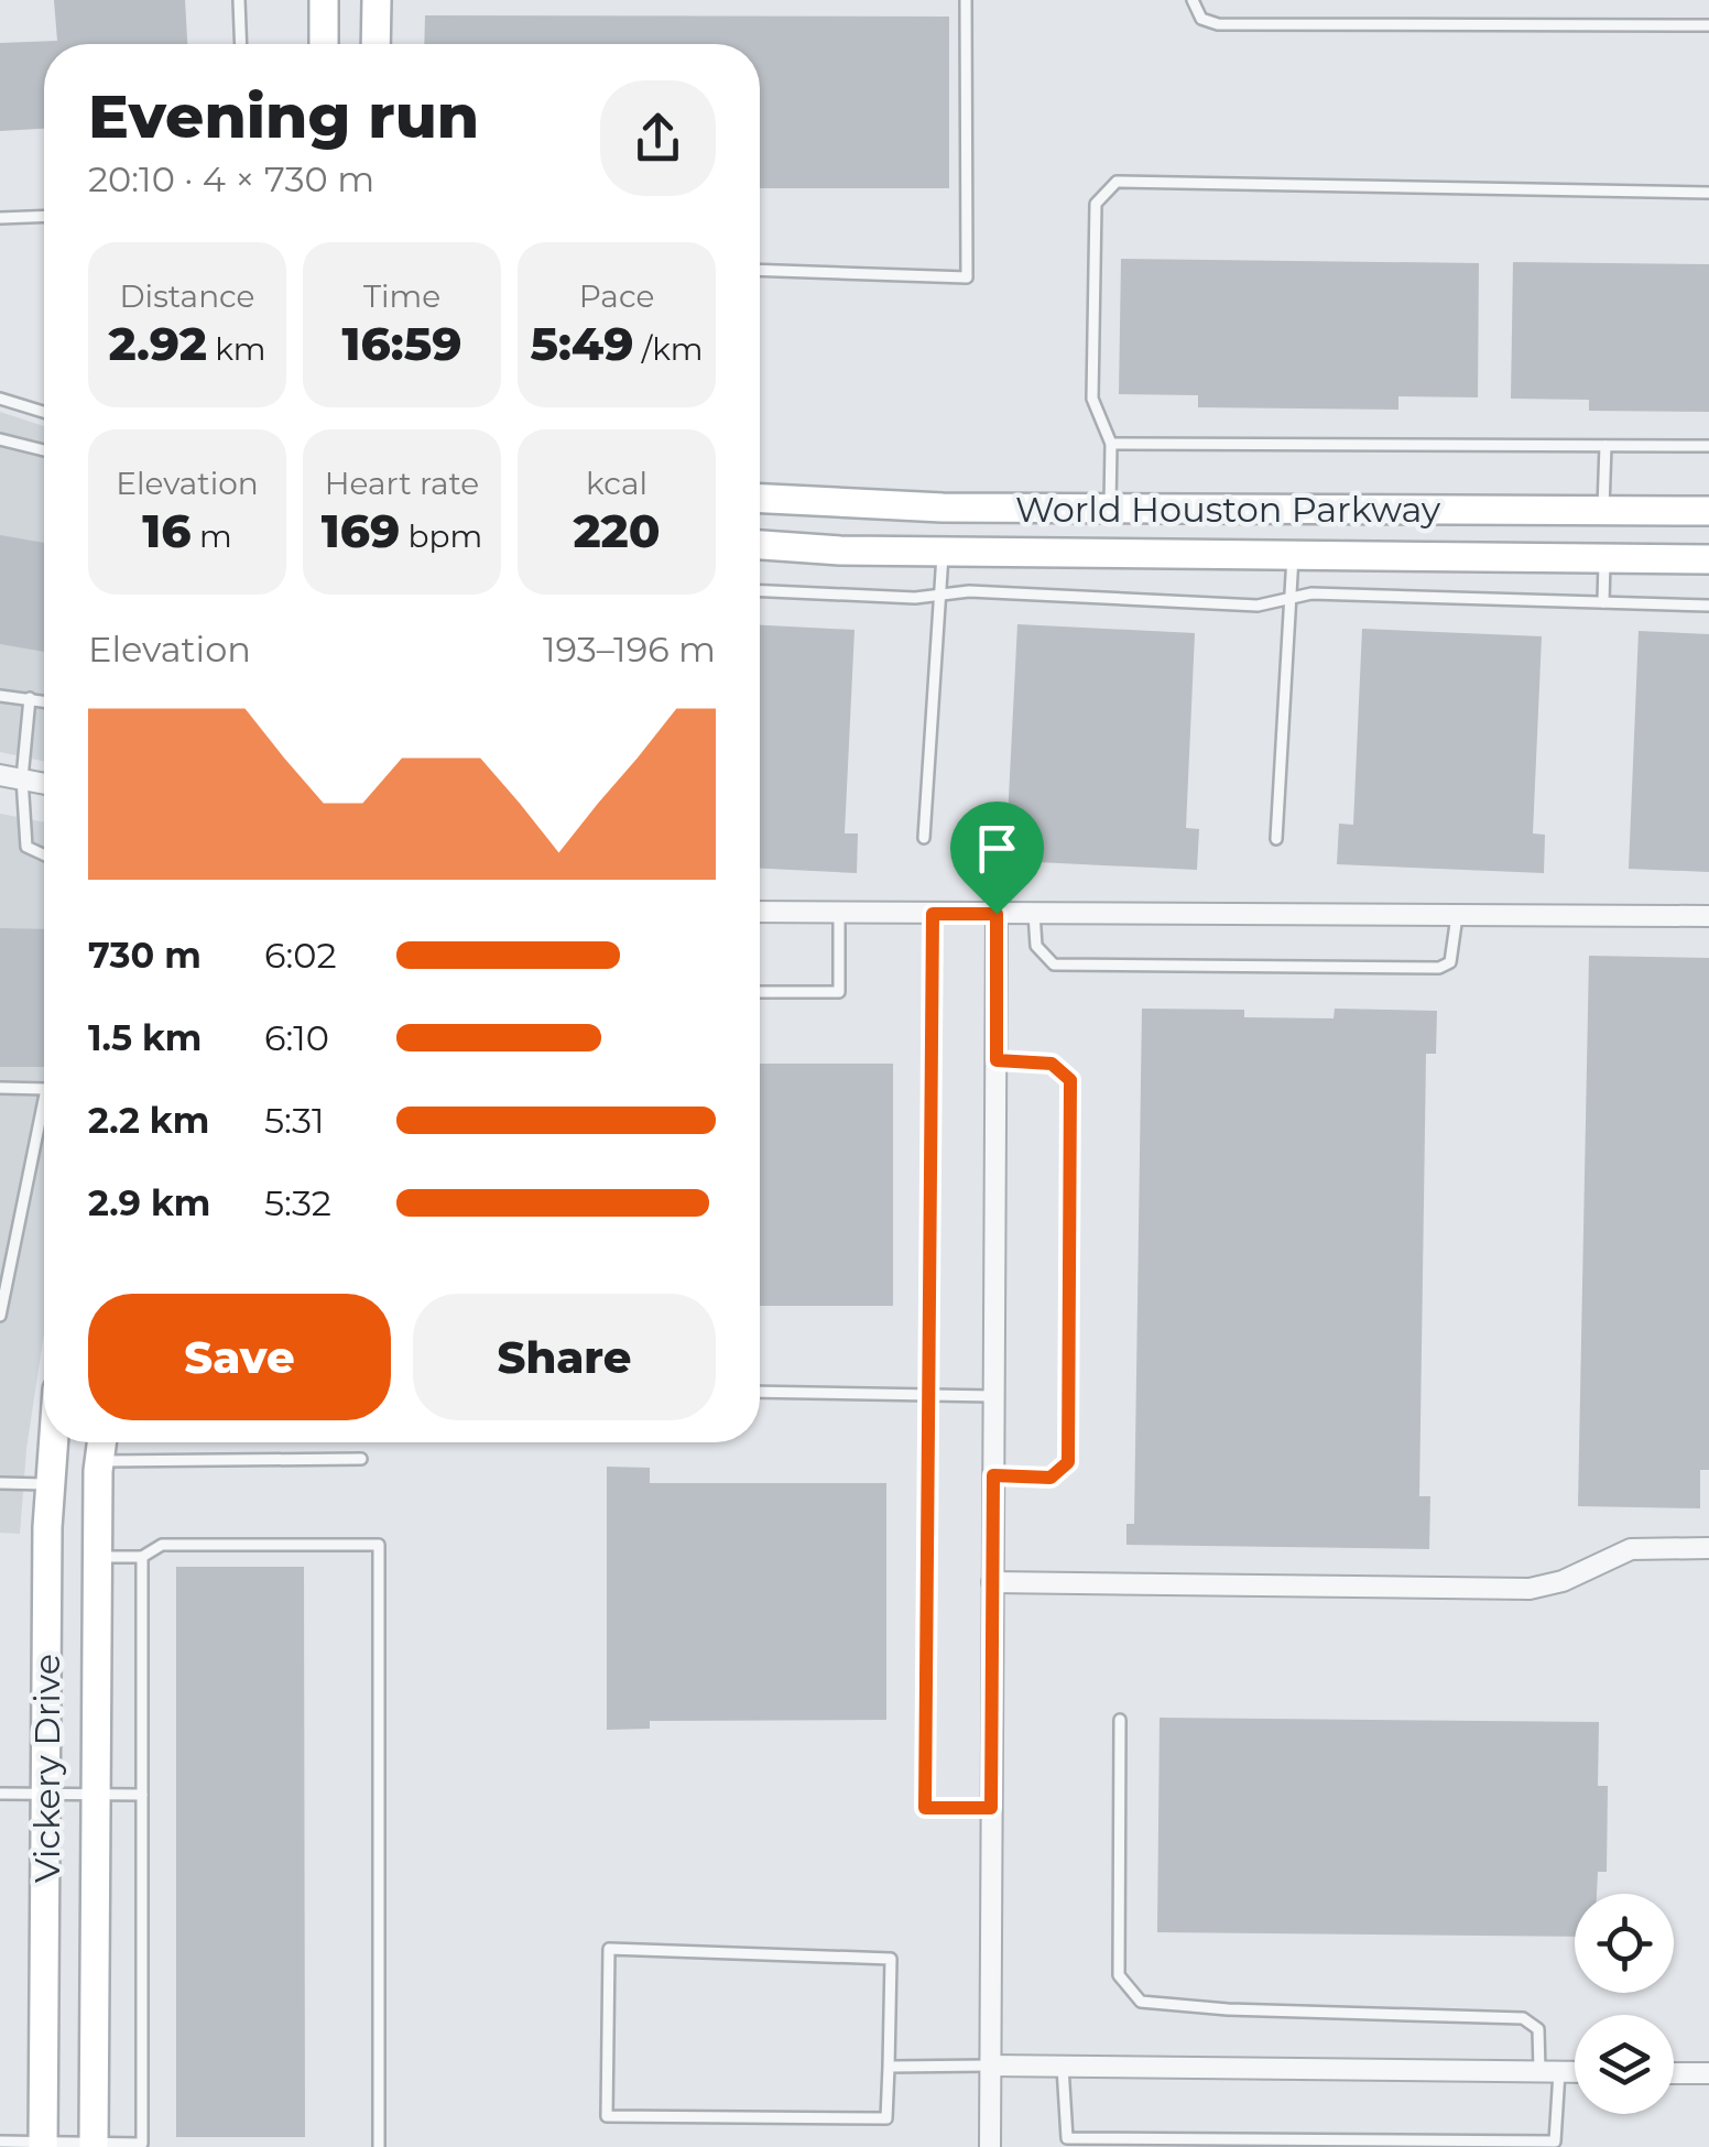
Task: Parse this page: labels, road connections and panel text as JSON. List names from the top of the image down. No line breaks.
{"streets":{"street":["World Houston Parkway","Vickery Drive"]},"page":{"heading":["Evening run","20:10 · 4 × 730 m"],"stats":[["Distance","2.92 km"],["Time","16:59"],["Pace","5:49 /km"],["Elevation","16 m"],["Heart rate","169 bpm"],["kcal","220"]],"chart":["Elevation","193–196 m"],"list":[{"name":"730 m","note":"6:02"},{"name":"1.5 km","note":"6:10"},{"name":"2.2 km","note":"5:31"},{"name":"2.9 km","note":"5:32"}],"buttons":["Save","Share"]}}
